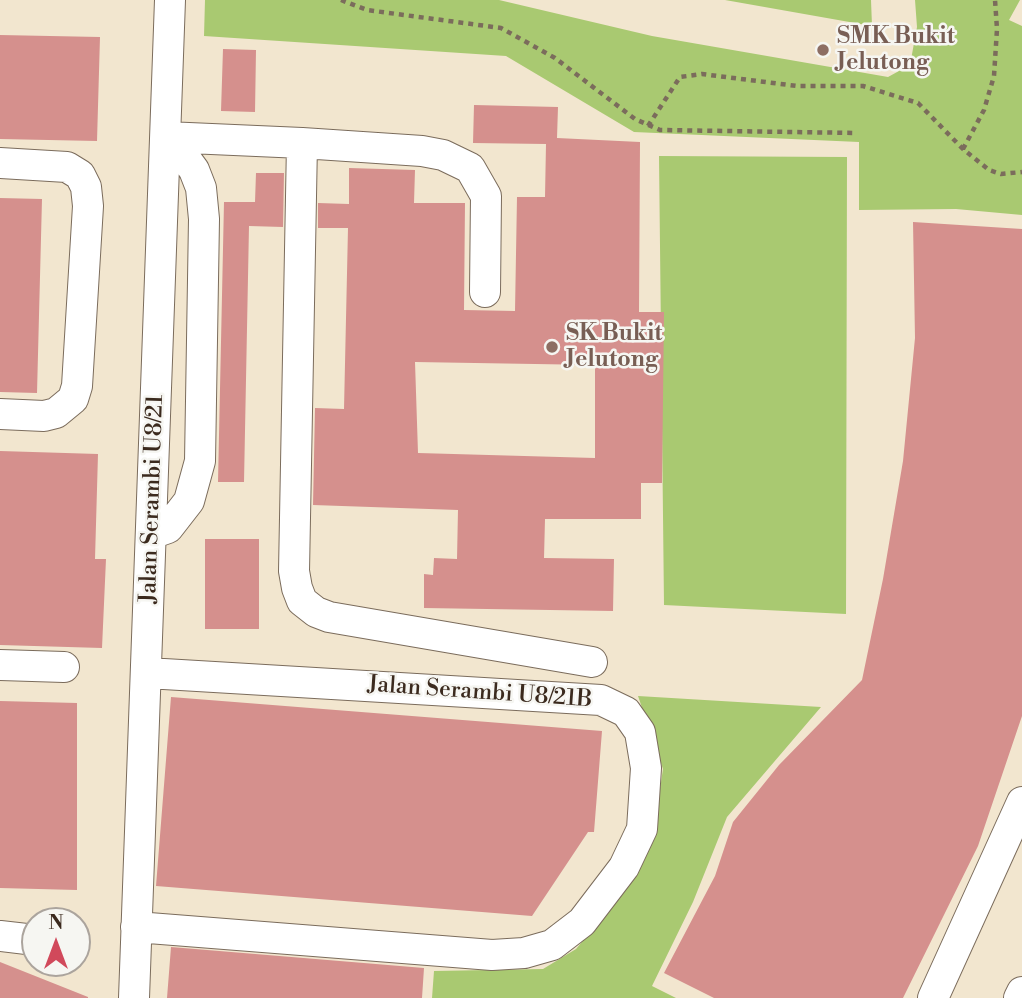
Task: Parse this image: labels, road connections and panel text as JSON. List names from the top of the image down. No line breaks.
{"streets":{"street":["Jalan Serambi U8/21","Jalan Serambi U8/21B"]},"crossings":[["Jalan Serambi U8/21","Jalan Serambi U8/21B"]],"places":["SMK Bukit Jelutong","SK Bukit Jelutong"],"north":"top"}
